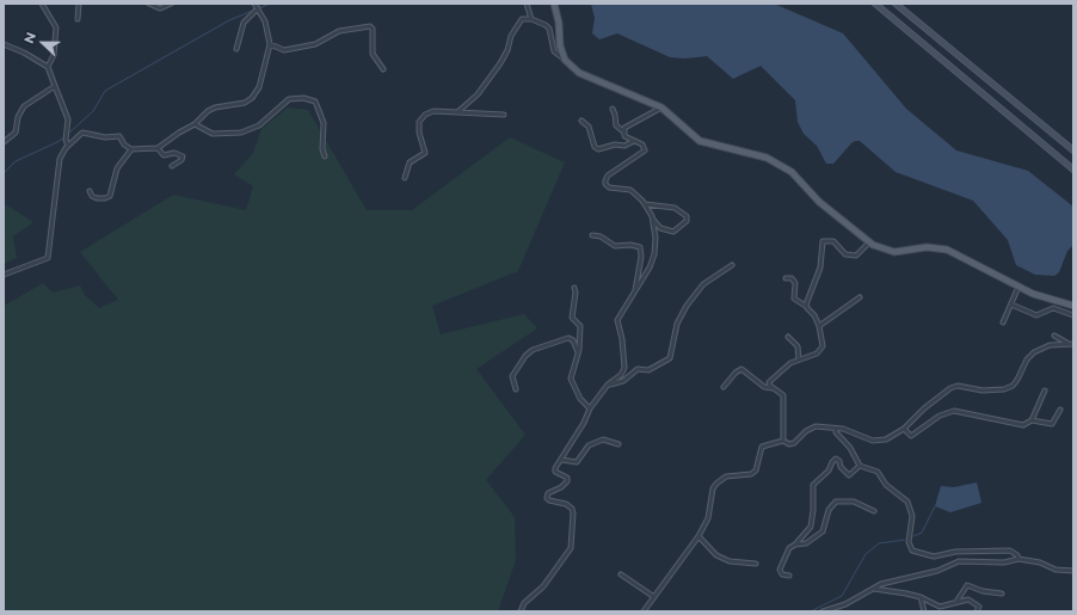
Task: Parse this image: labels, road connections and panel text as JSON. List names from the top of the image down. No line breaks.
{"north":"left"}
